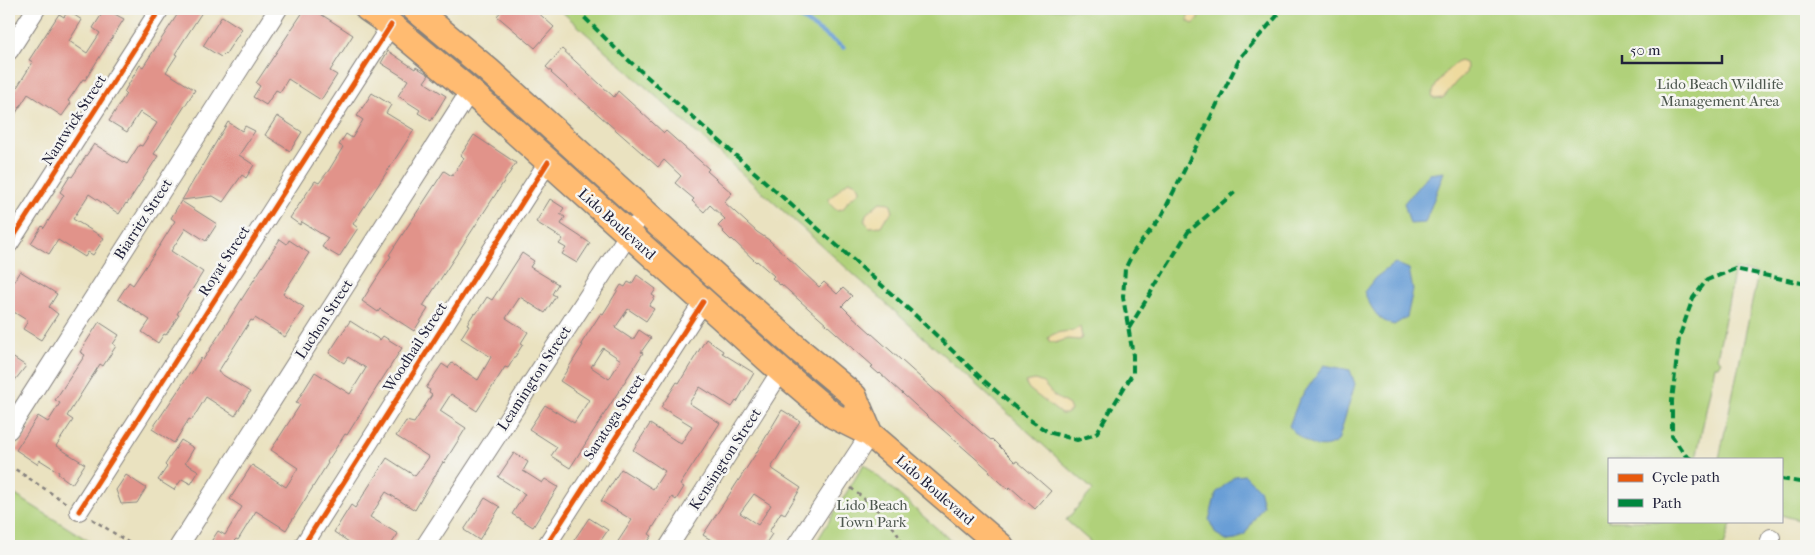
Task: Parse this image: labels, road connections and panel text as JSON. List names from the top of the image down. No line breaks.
{"streets":{"highway":["Lido Boulevard"],"street":["Nantwick Street","Biarritz Street","Royat Street","Luchon Street","Woodhail Street","Leamington Street","Saratoga Street","Kensington Street"]},"crossings":[["Lido Boulevard","Royat Street"],["Lido Boulevard","Luchon Street"],["Lido Boulevard","Woodhail Street"],["Lido Boulevard","Leamington Street"],["Lido Boulevard","Saratoga Street"],["Lido Boulevard","Kensington Street"]],"parks":["Lido Beach Wildlife Management Area","Lido Beach Town Park"],"legend":["Cycle path","Path"],"scale_bar":"50 m"}
